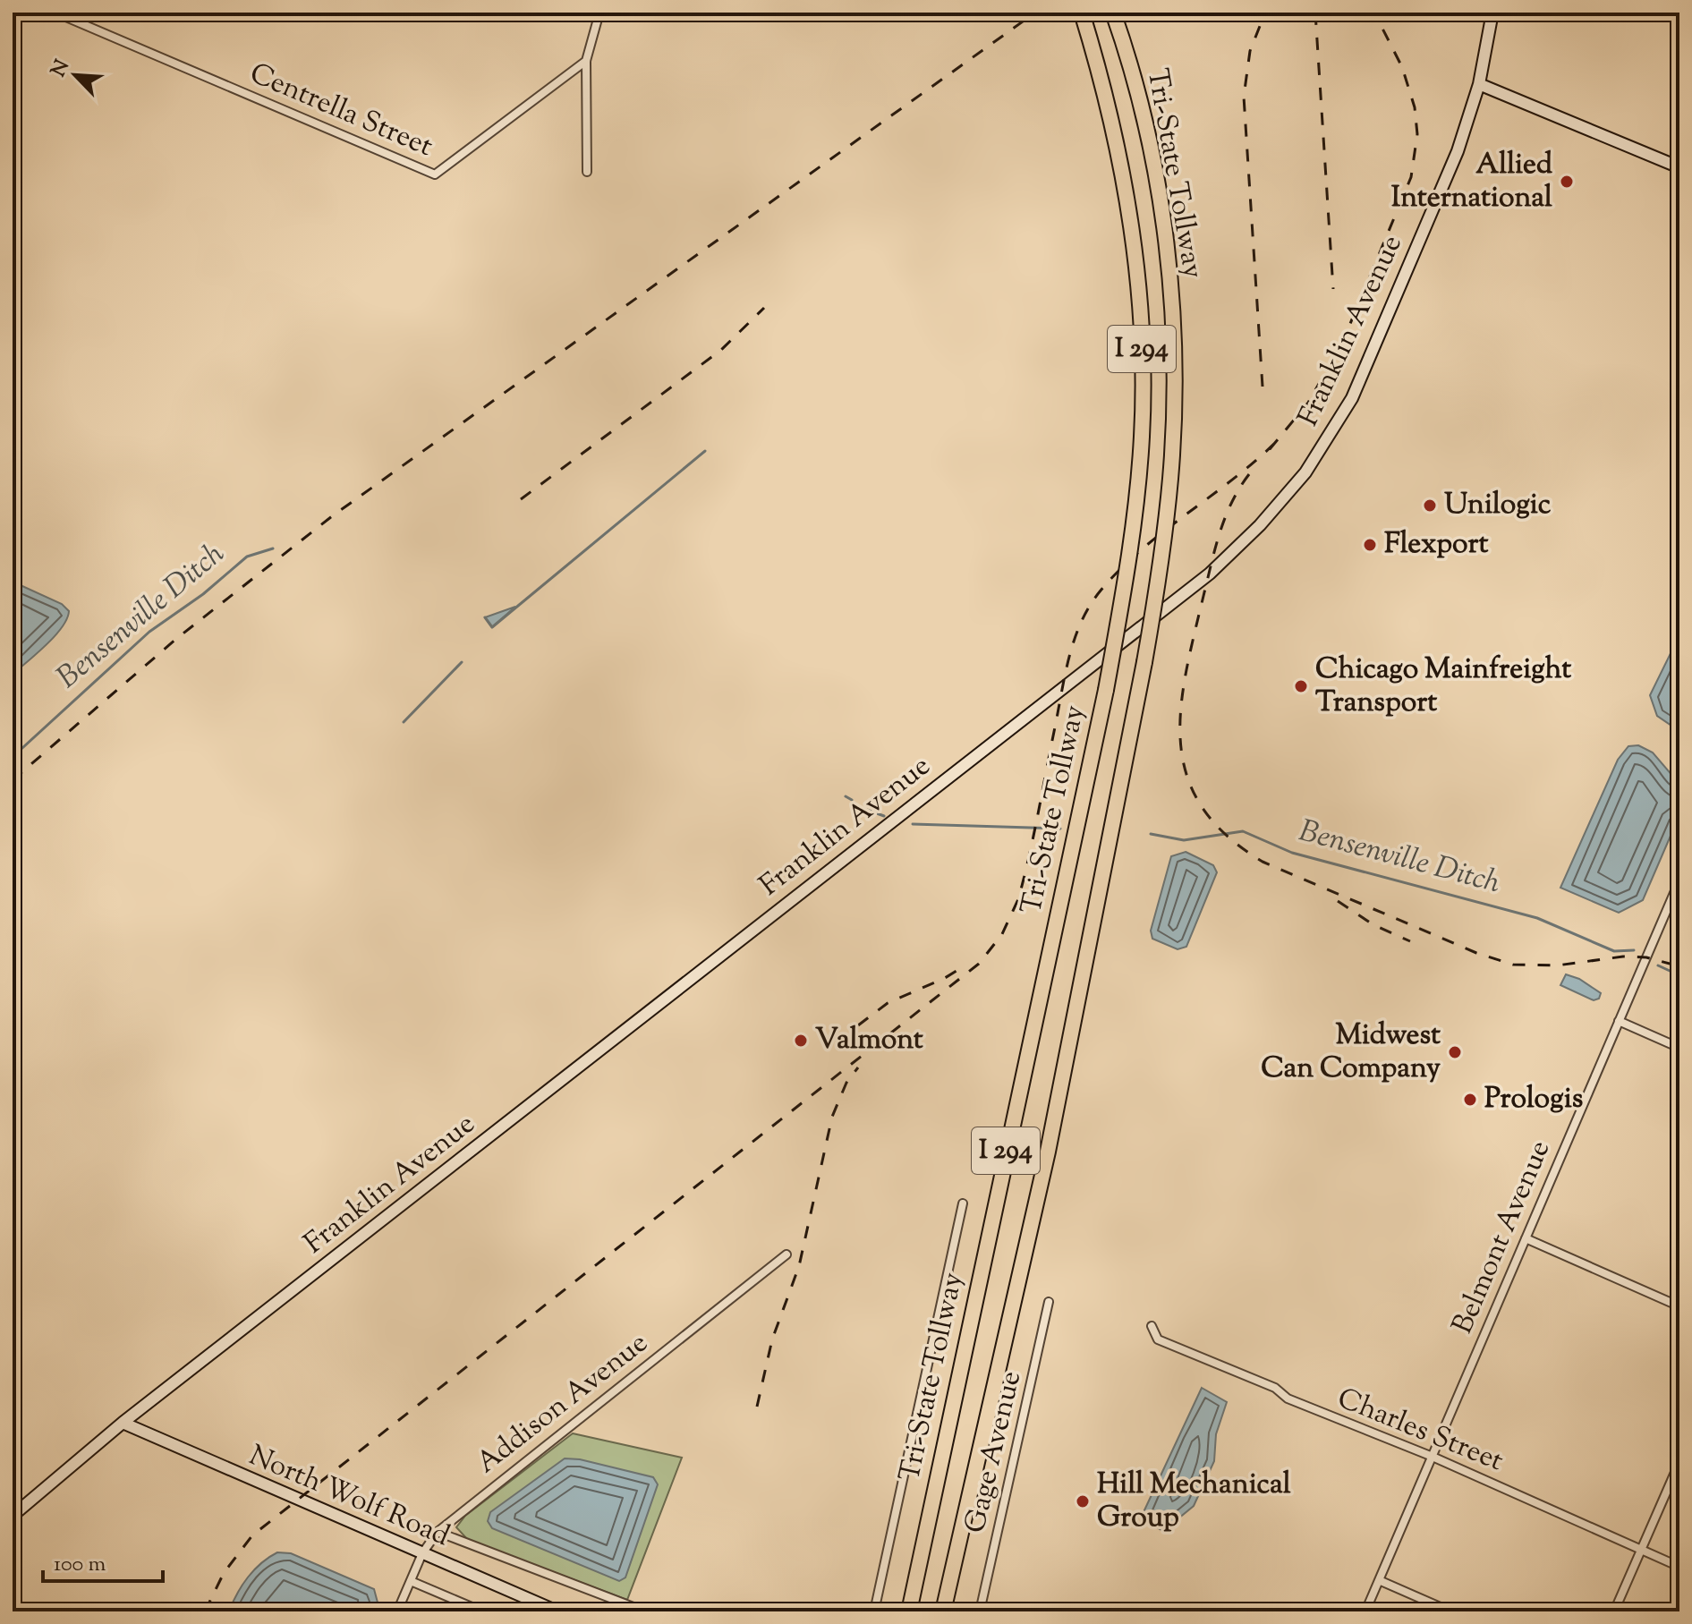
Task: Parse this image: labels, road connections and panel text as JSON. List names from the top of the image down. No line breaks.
{"streets":{"highway":["Tri-State Tollway","I 294"],"main road":["Franklin Avenue","North Wolf Road"],"street":["Centrella Street","Belmont Avenue","Addison Avenue","Charles Street","Gage Avenue"]},"crossings":[["Franklin Avenue","North Wolf Road"],["Belmont Avenue","Charles Street"],["Addison Avenue","North Wolf Road"]],"water":["Bensenville Ditch"],"places":["Allied International","Unilogic","Flexport","Chicago Mainfreight Transport","Valmont","Midwest Can Company","Prologis","Hill Mechanical Group"],"scale_bar":"100 m","north":"top left"}
